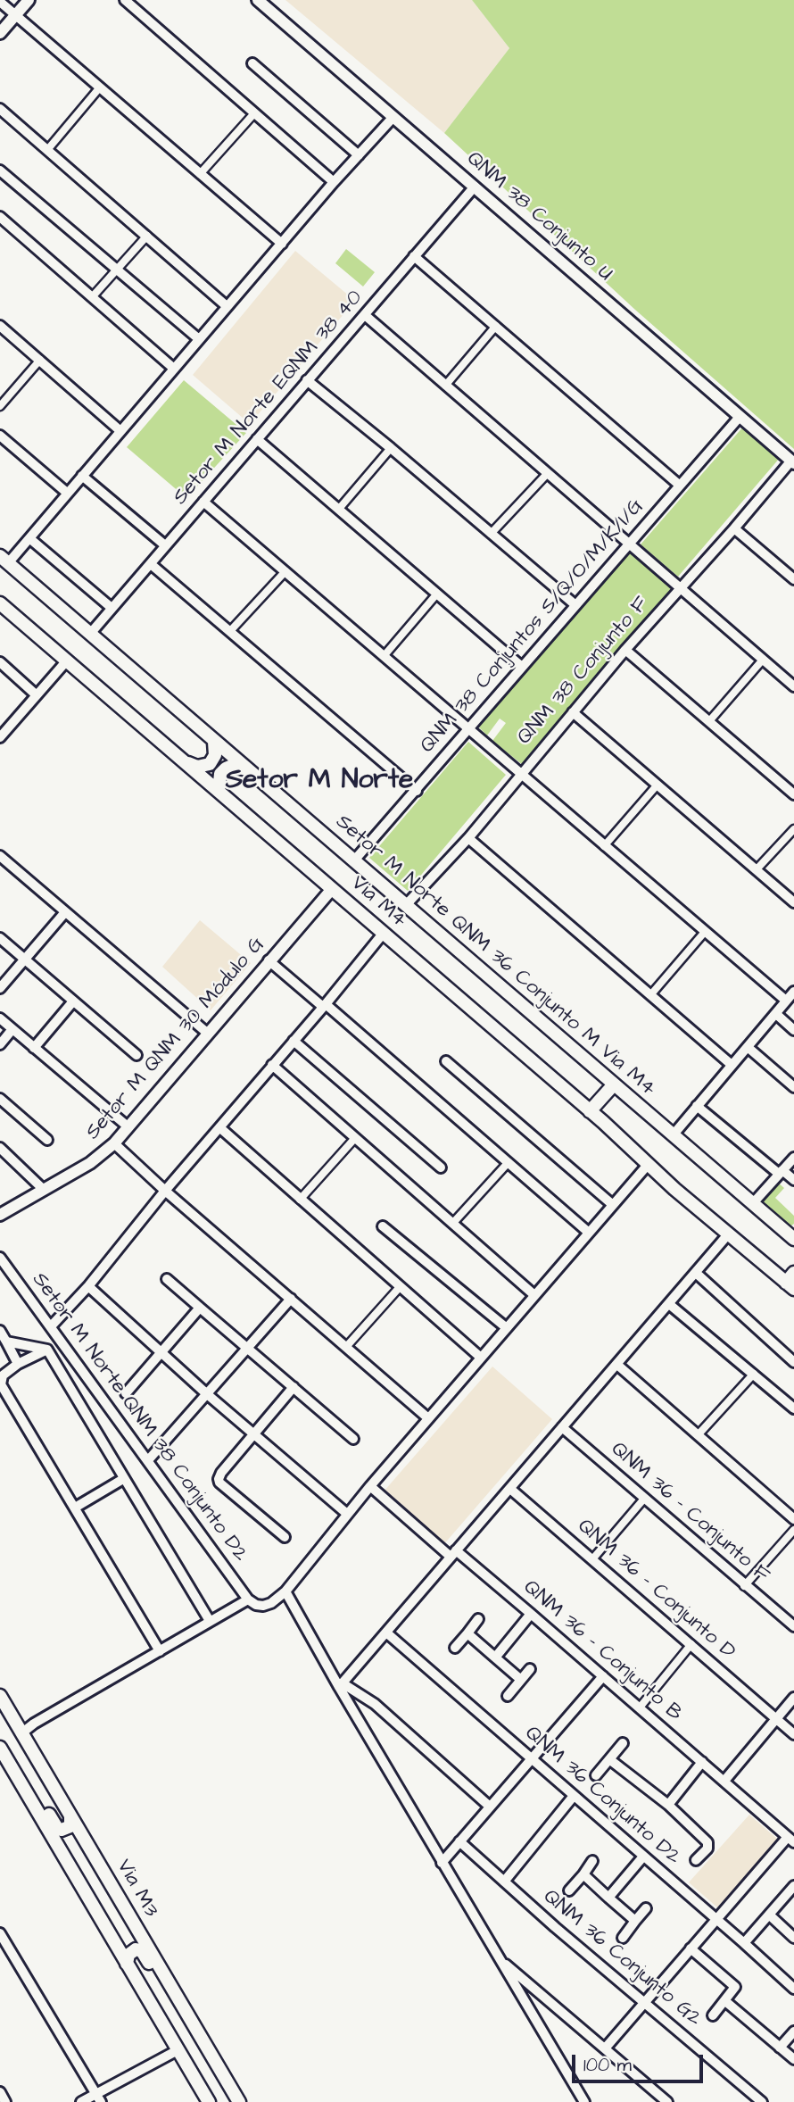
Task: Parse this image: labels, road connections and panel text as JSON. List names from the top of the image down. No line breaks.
{"streets":{"main road":["Via M4","Setor M Norte QNM 36 Conjunto M Via M4","Via M3"],"street":["QNM 38 Conjunto U","Setor M Norte EQNM 38 40","QNM 38 Conjuntos S/Q/O/M/K/I/G","QNM 38 Conjunto F","Setor M QNM 30 Módulo G","Setor M Norte QNM 38 Conjunto D2","QNM 36 - Conjunto F","QNM 36 - Conjunto D","QNM 36 - Conjunto B","QNM 36 Conjunto D2","QNM 36 Conjunto G2"]},"crossings":[["QNM 38 Conjunto U","Setor M Norte EQNM 38 40"],["QNM 38 Conjunto U","QNM 38 Conjuntos S/Q/O/M/K/I/G"],["QNM 38 Conjunto U","QNM 38 Conjunto F"],["Setor M Norte EQNM 38 40","Setor M Norte QNM 36 Conjunto M Via M4"],["QNM 38 Conjuntos S/Q/O/M/K/I/G","Setor M Norte QNM 36 Conjunto M Via M4"],["QNM 38 Conjunto F","Setor M Norte QNM 36 Conjunto M Via M4"],["Via M4","Setor M QNM 30 Módulo G"]],"districts":["Setor M Norte"],"scale_bar":"100 m"}
